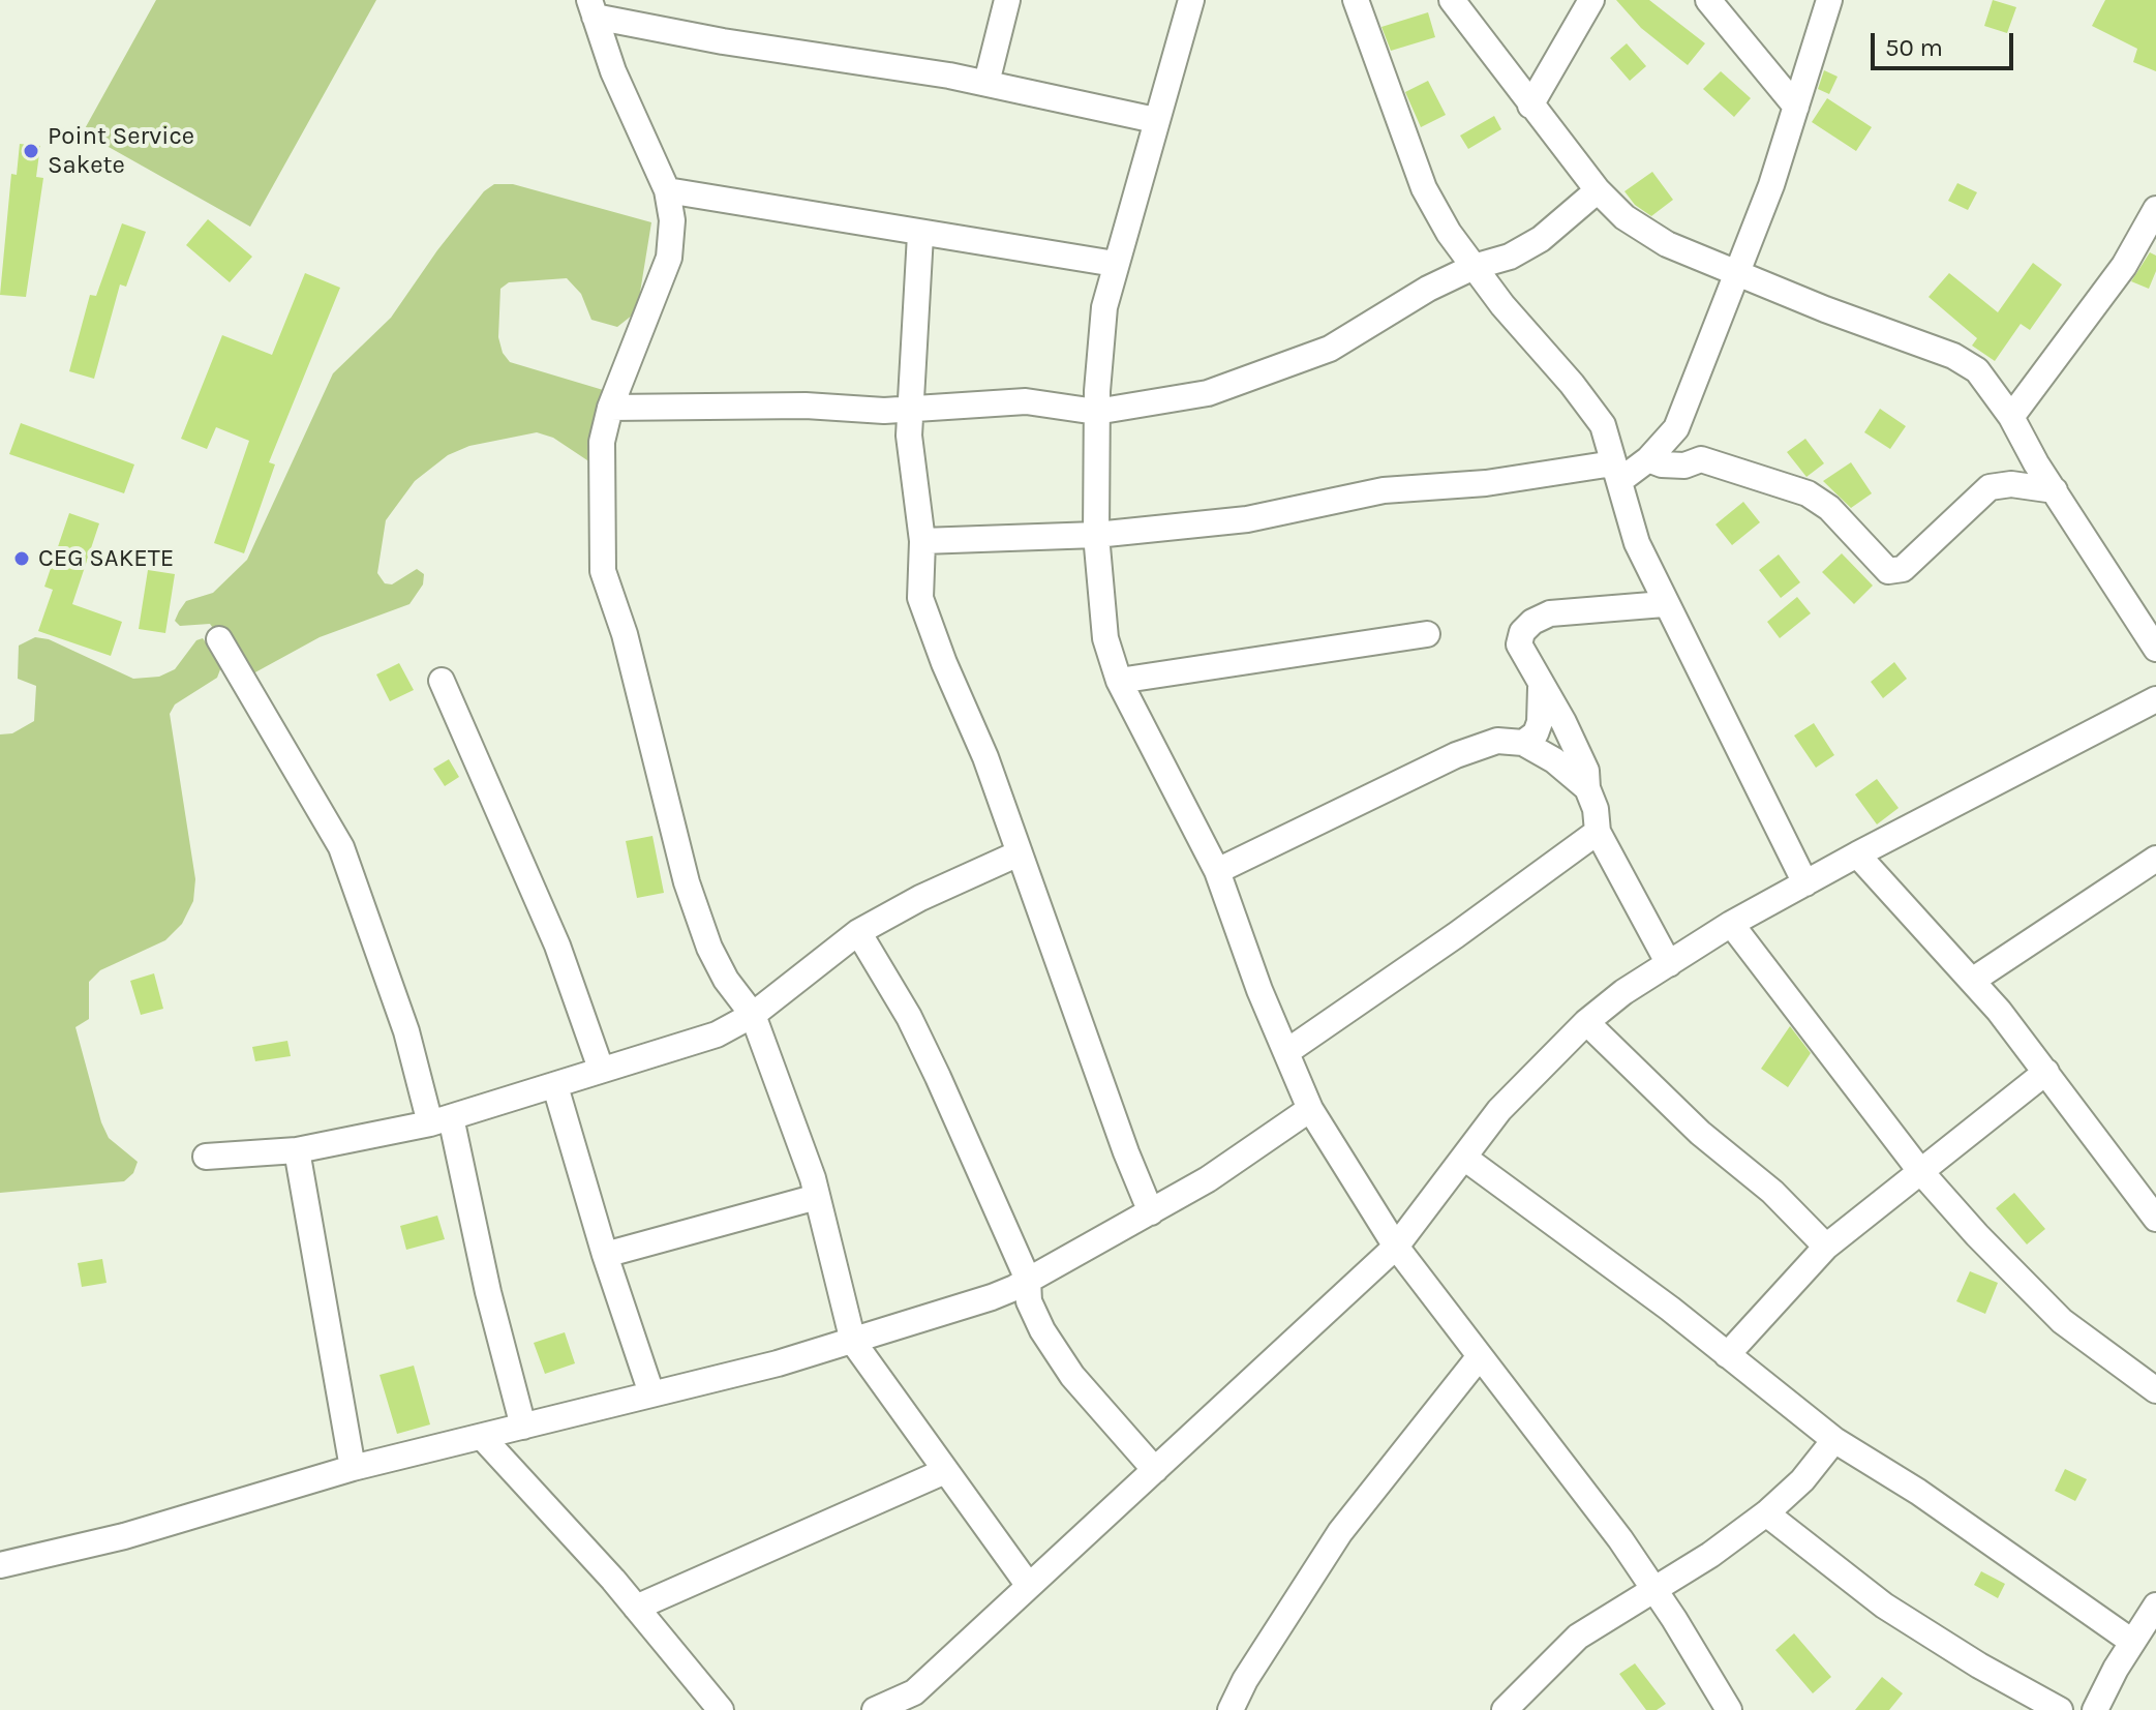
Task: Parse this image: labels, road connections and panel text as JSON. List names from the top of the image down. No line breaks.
{"places":["Point Service Sakete","CEG SAKETE"],"scale_bar":"50 m"}
